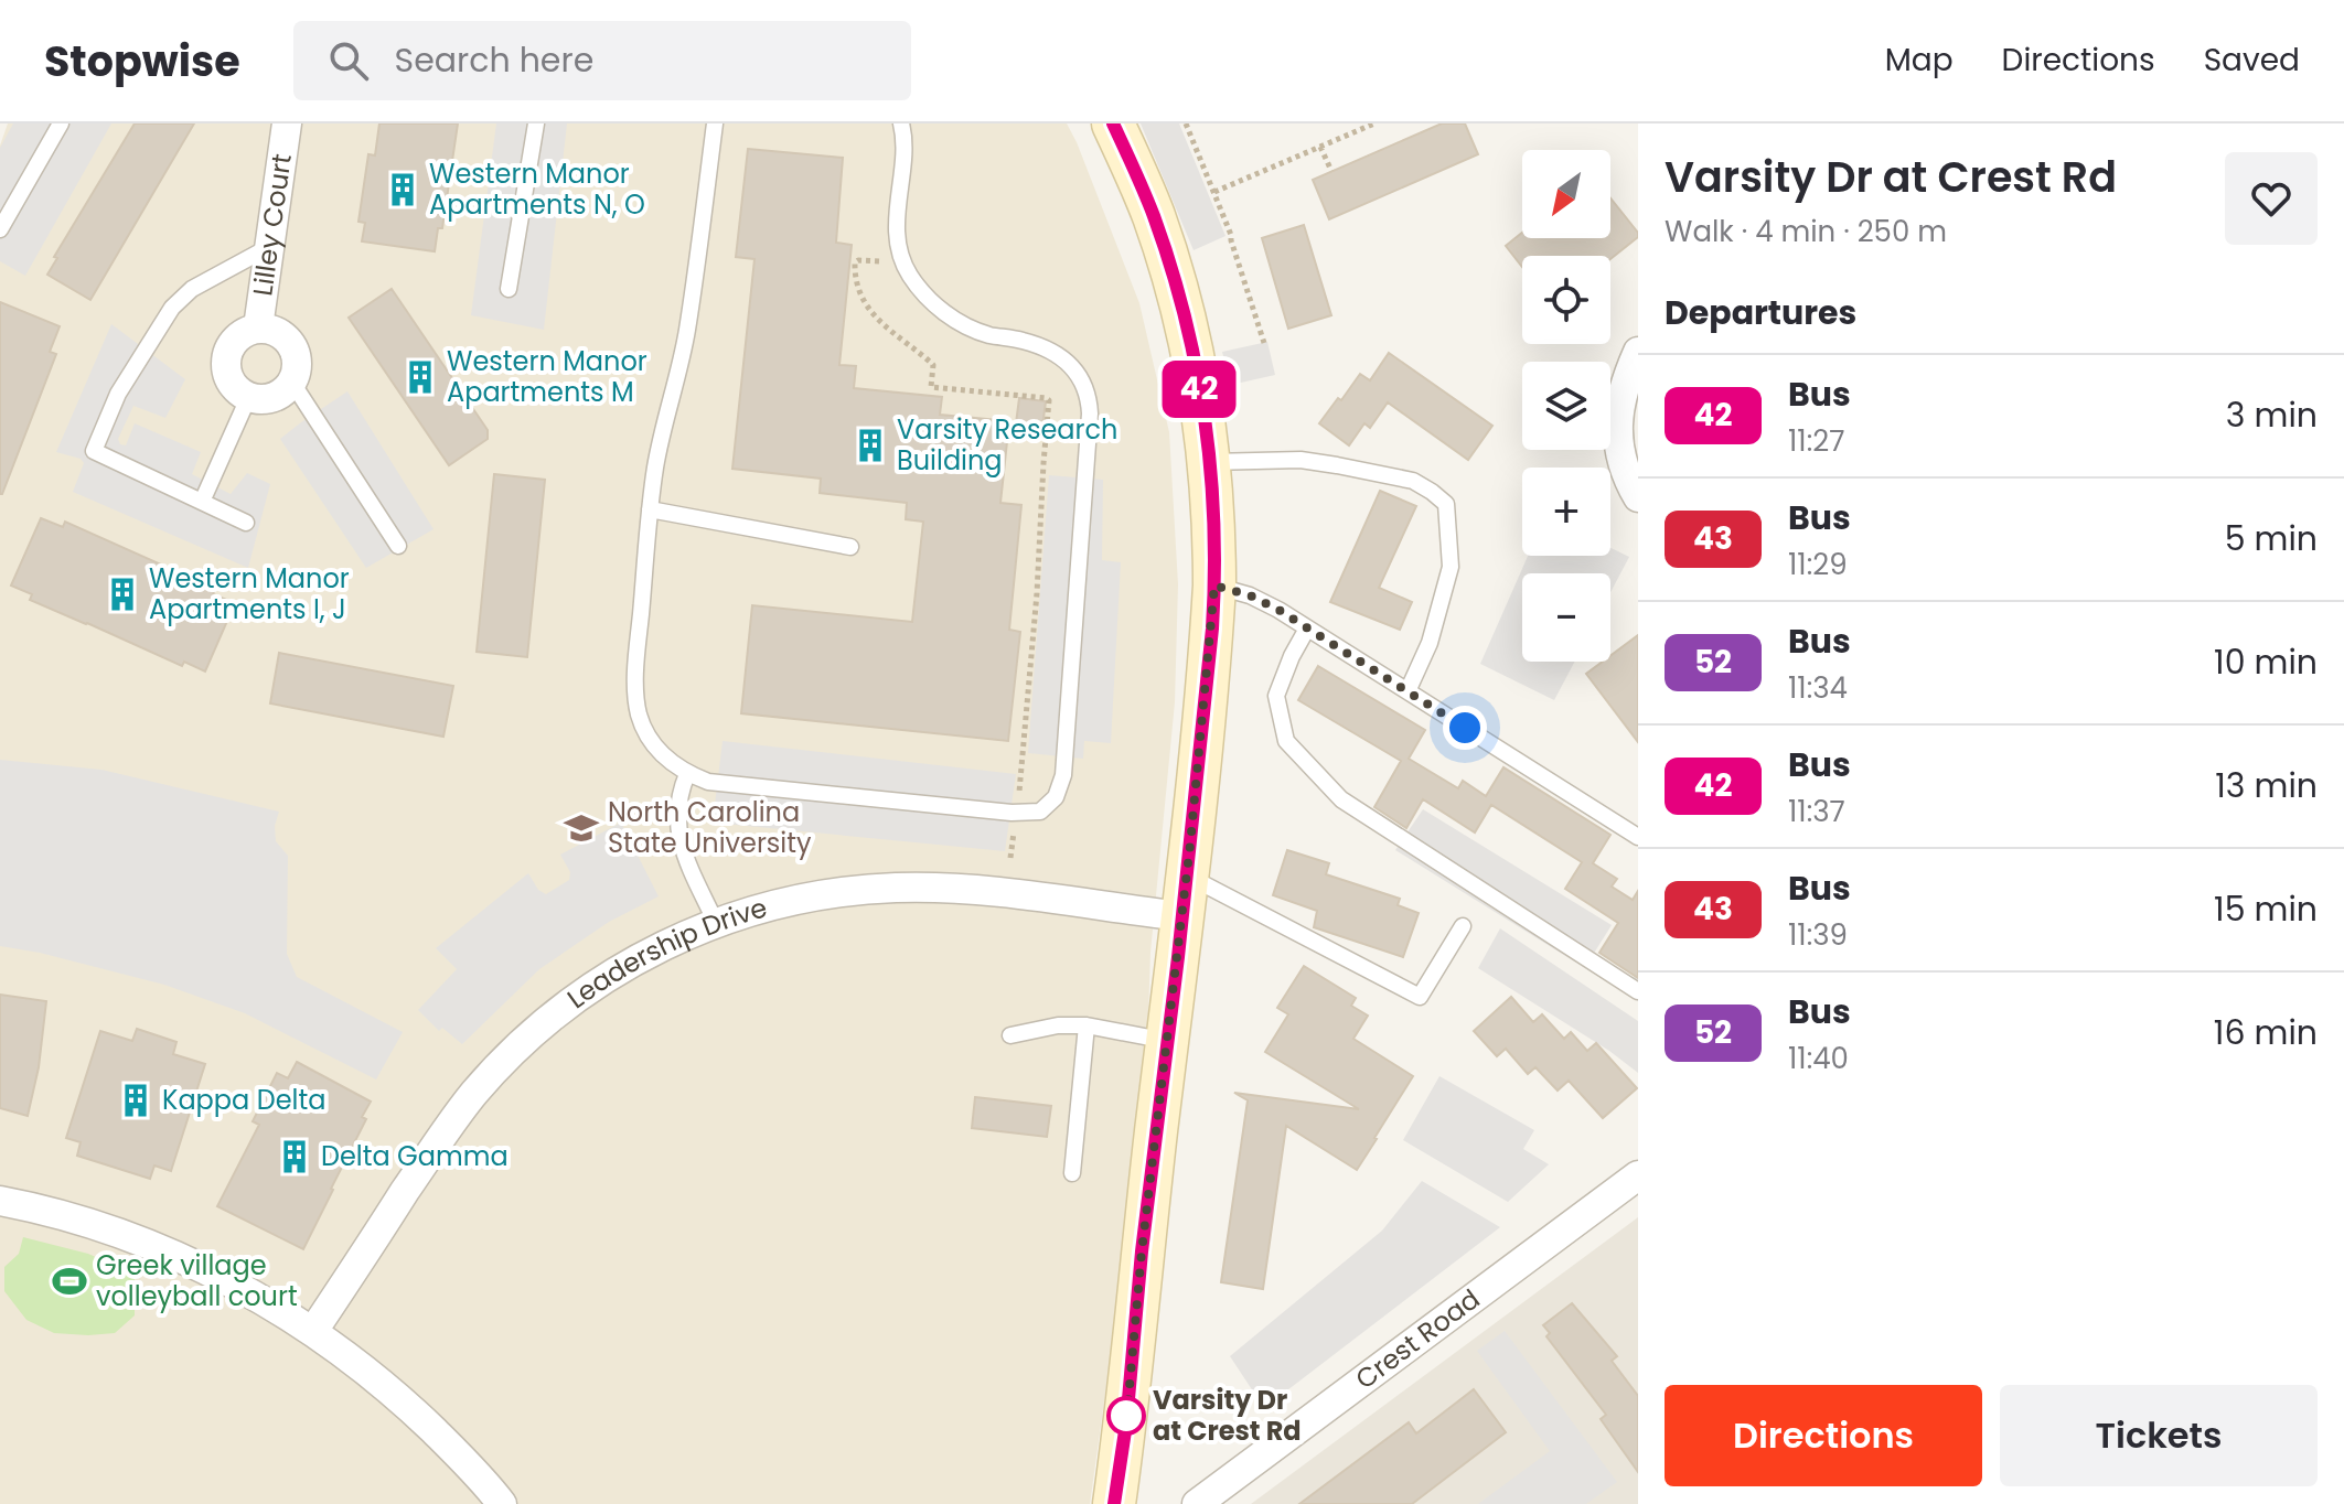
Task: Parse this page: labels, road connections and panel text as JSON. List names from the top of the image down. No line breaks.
{"streets":{"street":["Lilley Court","Leadership Drive","Crest Road"]},"places":{"building":["Western Manor Apartments N, O","Western Manor Apartments M","Varsity Research Building","Western Manor Apartments I, J","Kappa Delta","Delta Gamma"],"school or university":["North Carolina State University"],"sports":["Greek village volleyball court"],"other":["Varsity Dr at Crest Rd"]},"lines":["bus line 42"],"north":"bottom left","page":{"header":"Stopwise","search":"Search here","nav":["Map","Directions","Saved"],"on_map":"42","heading":[["Varsity Dr at Crest Rd","Walk · 4 min · 250 m"],"Departures"],"map_buttons":["+","−"],"list":[{"mark":"42","name":"Bus","note":"11:27","value":"3 min"},{"mark":"43","name":"Bus","note":"11:29","value":"5 min"},{"mark":"52","name":"Bus","note":"11:34","value":"10 min"},{"mark":"42","name":"Bus","note":"11:37","value":"13 min"},{"mark":"43","name":"Bus","note":"11:39","value":"15 min"},{"mark":"52","name":"Bus","note":"11:40","value":"16 min"}],"buttons":["Directions","Tickets"]}}
